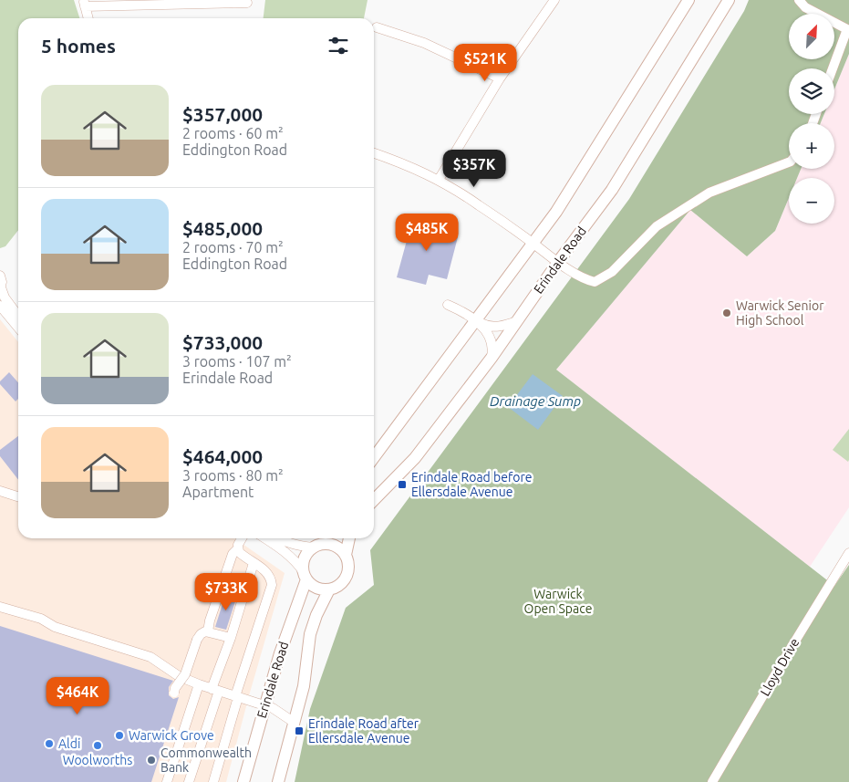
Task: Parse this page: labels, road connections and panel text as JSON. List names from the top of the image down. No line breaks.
{"streets":{"main road":["Erindale Road"],"street":["Lloyd Drive"]},"water":["Drainage Sump"],"parks":["Warwick Open Space"],"places":{"other":["Warwick Senior High School","Warwick Grove","Aldi","Woolworths","Commonwealth Bank"],"transit":["Erindale Road before Ellersdale Avenue","Erindale Road after Ellersdale Avenue"]},"north":"top right","page":{"map_buttons":["+","−"],"heading":"5 homes","price":["$521K","$357K","$485K","$733K","$464K"],"list":[{"name":"$357,000","note":"2 rooms · 60 m² · Eddington Road"},{"name":"$485,000","note":"2 rooms · 70 m² · Eddington Road"},{"name":"$733,000","note":"3 rooms · 107 m² · Erindale Road"},{"name":"$464,000","note":"3 rooms · 80 m² · Apartment"}]}}
